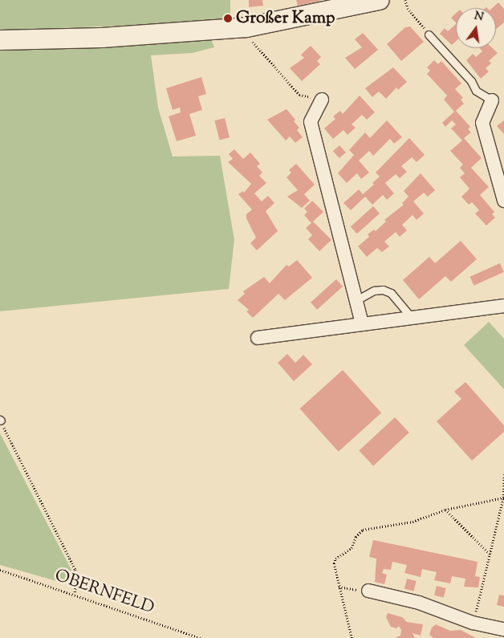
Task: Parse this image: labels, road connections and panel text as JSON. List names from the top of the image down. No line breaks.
{"streets":{"path":["OBERNFELD"]},"places":["Großer Kamp"],"north":"top"}
